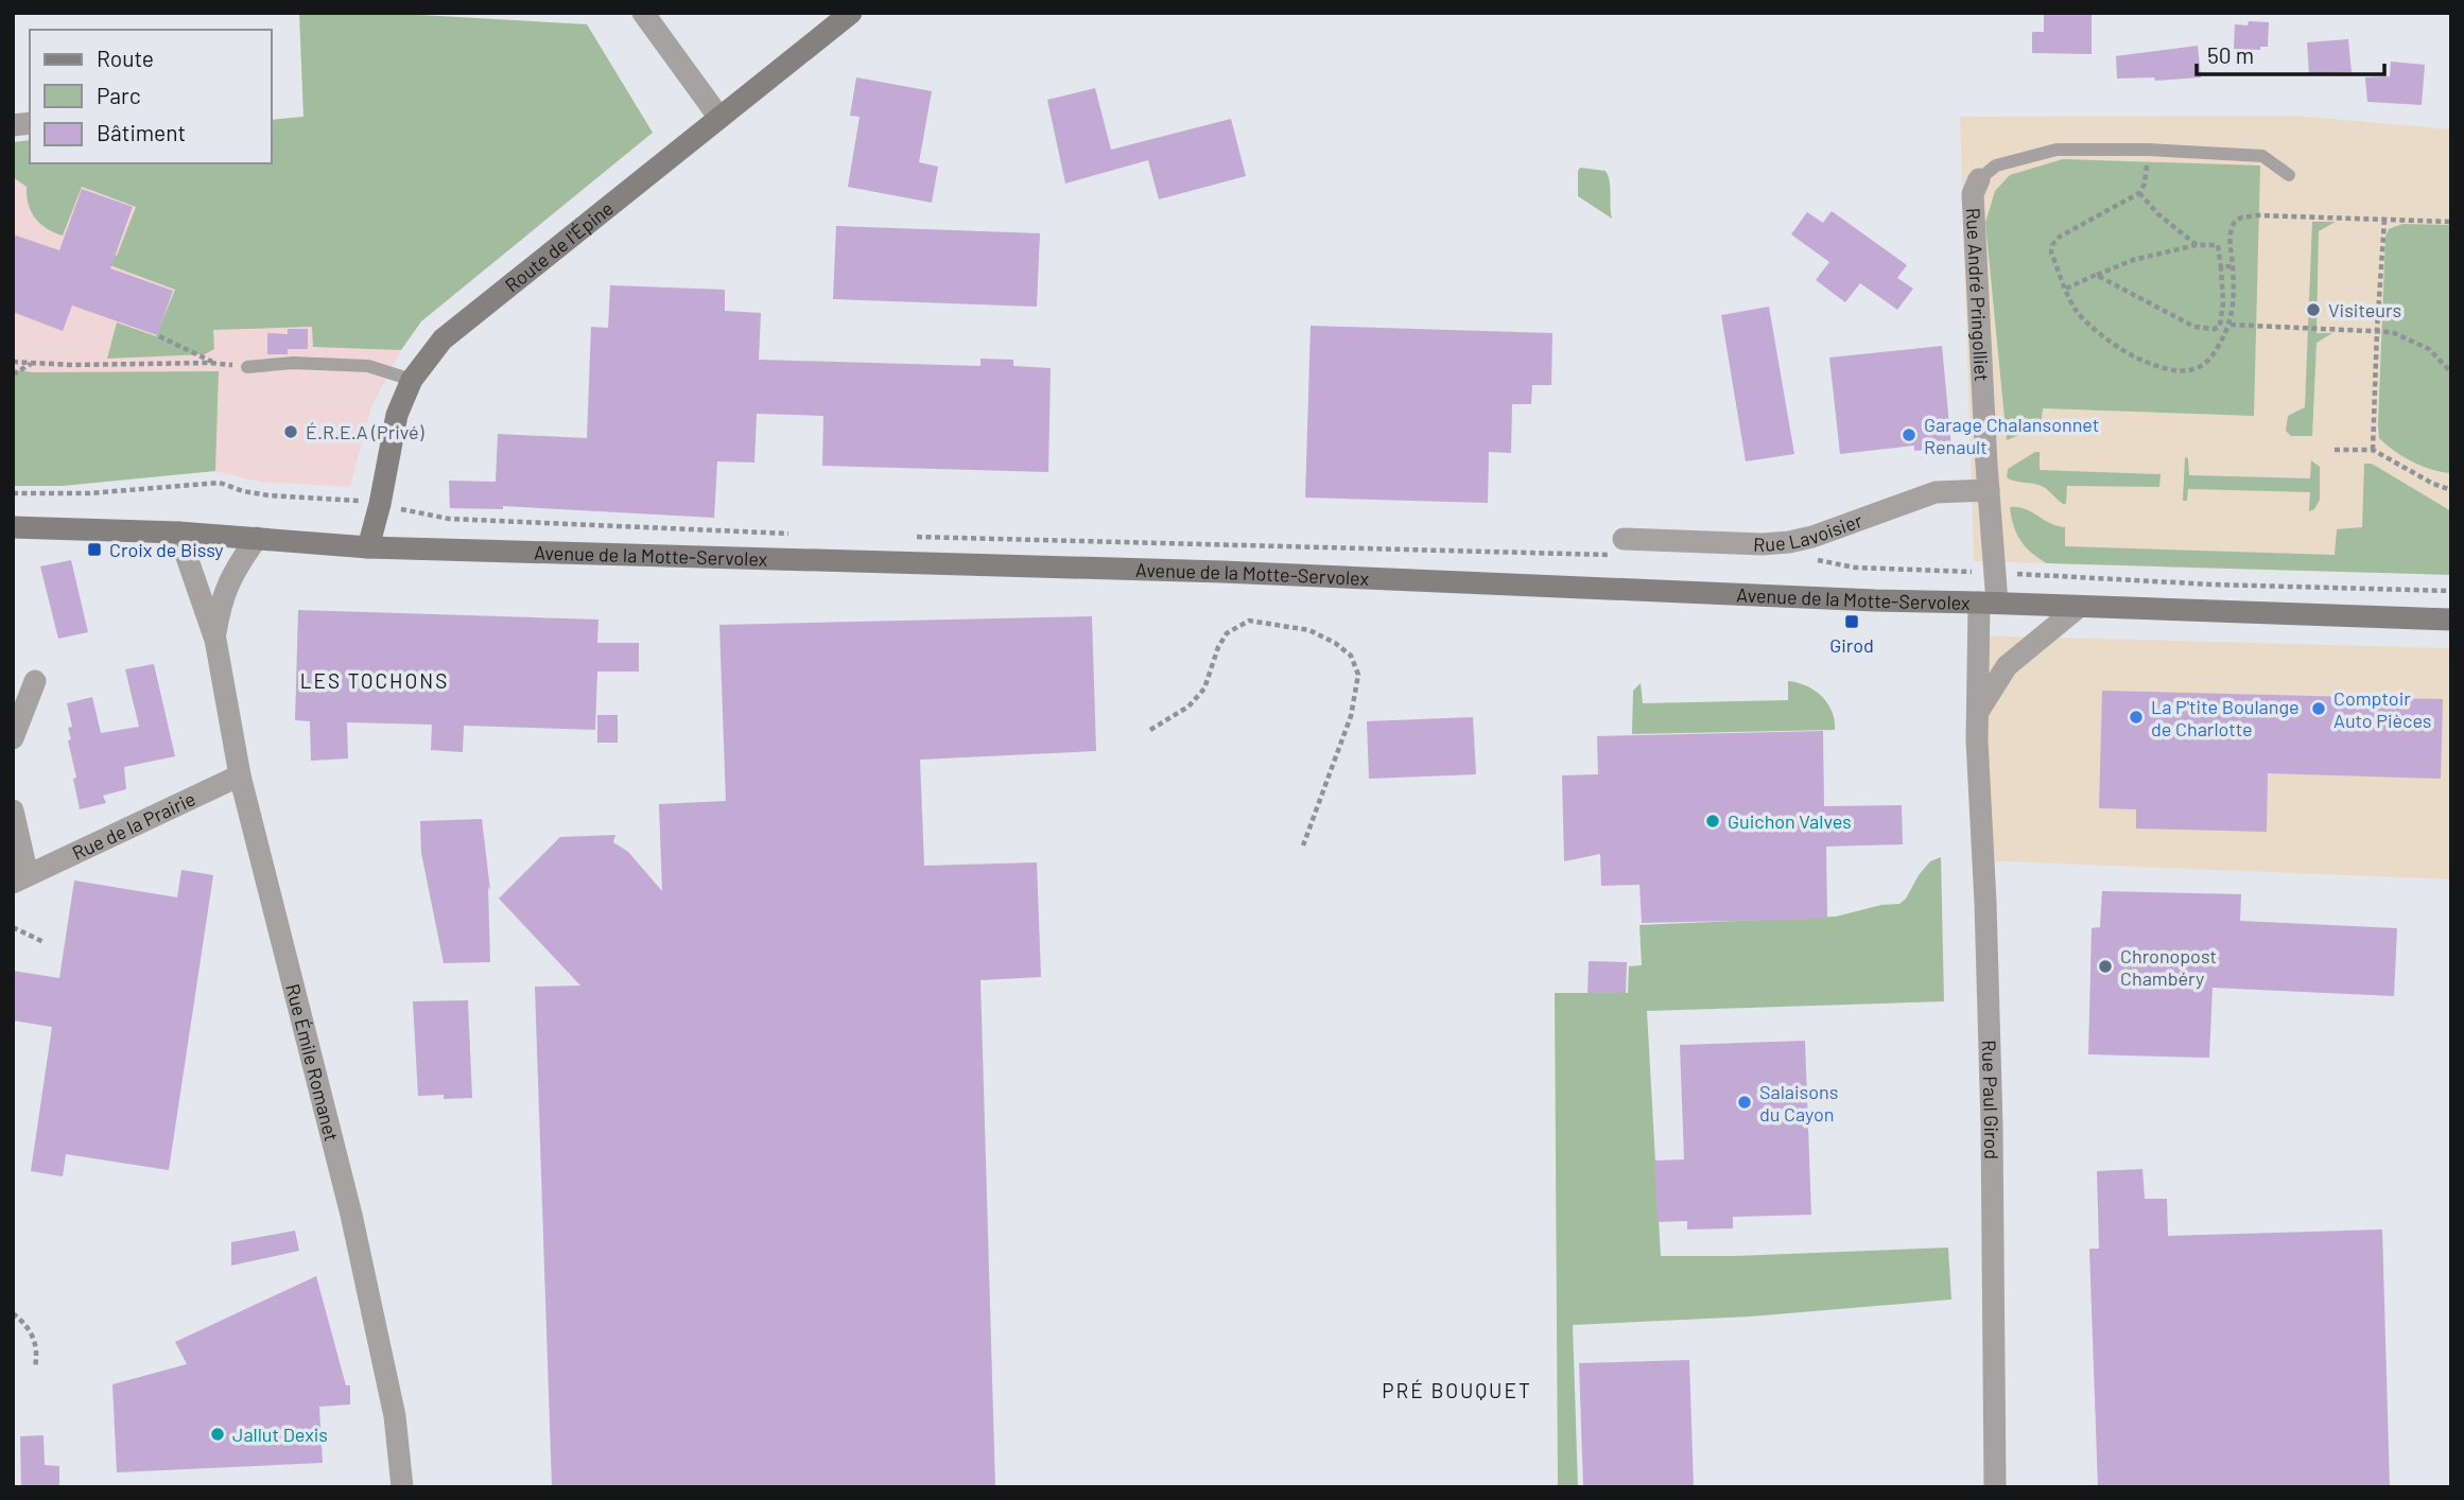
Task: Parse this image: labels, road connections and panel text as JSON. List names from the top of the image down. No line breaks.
{"streets":{"main road":["Route de l'Épine","Avenue de la Motte-Servolex"],"street":["Rue André Pringolliet","Rue Lavoisier","Rue de la Prairie","Rue Émile Romanet","Rue Paul Girod"]},"crossings":[["Route de l'Épine","Avenue de la Motte-Servolex"],["Rue André Pringolliet","Rue Lavoisier"],["Rue André Pringolliet","Avenue de la Motte-Servolex"],["Rue André Pringolliet","Rue Paul Girod"],["Avenue de la Motte-Servolex","Rue Émile Romanet"],["Avenue de la Motte-Servolex","Rue Paul Girod"],["Rue de la Prairie","Rue Émile Romanet"]],"districts":["LES TOCHONS","PRÉ BOUQUET"],"places":{"other":["Visiteurs","É.R.E.A (Privé)","Garage Chalansonnet Renault","Comptoir Auto Pièces","La P'tite Boulange de Charlotte","Guichon Valves","Chronopost Chambéry","Salaisons du Cayon","Jallut Dexis"],"transit":["Croix de Bissy","Girod"]},"legend":["Route","Parc","Bâtiment"],"scale_bar":"50 m"}
